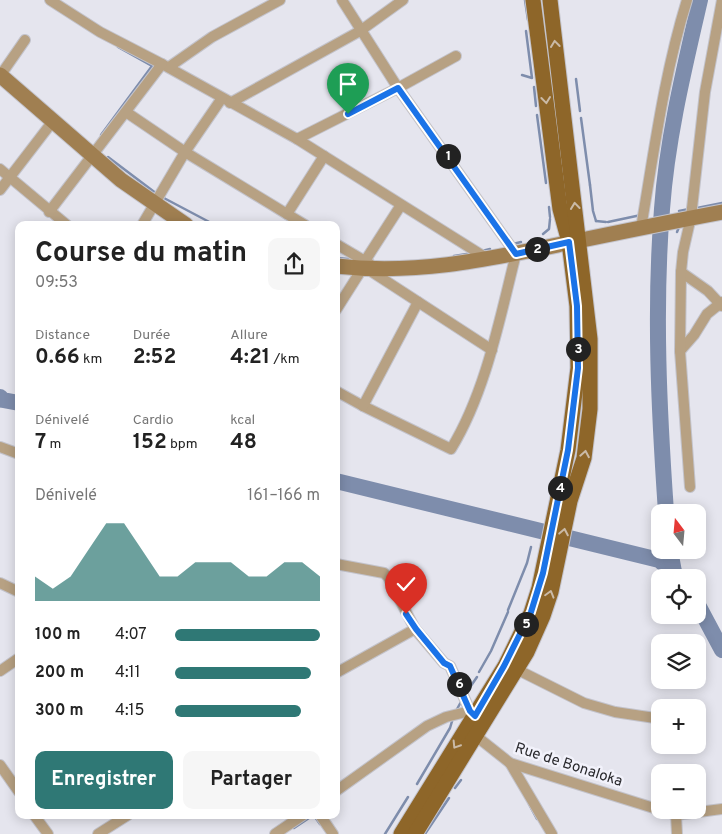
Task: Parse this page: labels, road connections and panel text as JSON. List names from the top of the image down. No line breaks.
{"streets":{"street":["Rue de Bonaloka"]},"north":"top","page":{"pins":["1","2","3","4","5","6"],"heading":["Course du matin","09:53"],"stats":[["Distance","0.66 km"],["Durée","2:52"],["Allure","4:21 /km"],["Dénivelé","7 m"],["Cardio","152 bpm"],["kcal","48"]],"chart":["Dénivelé","161–166 m"],"map_buttons":["+","−"],"list":[{"name":"100 m","note":"4:07"},{"name":"200 m","note":"4:11"},{"name":"300 m","note":"4:15"}],"buttons":["Enregistrer","Partager"]}}
